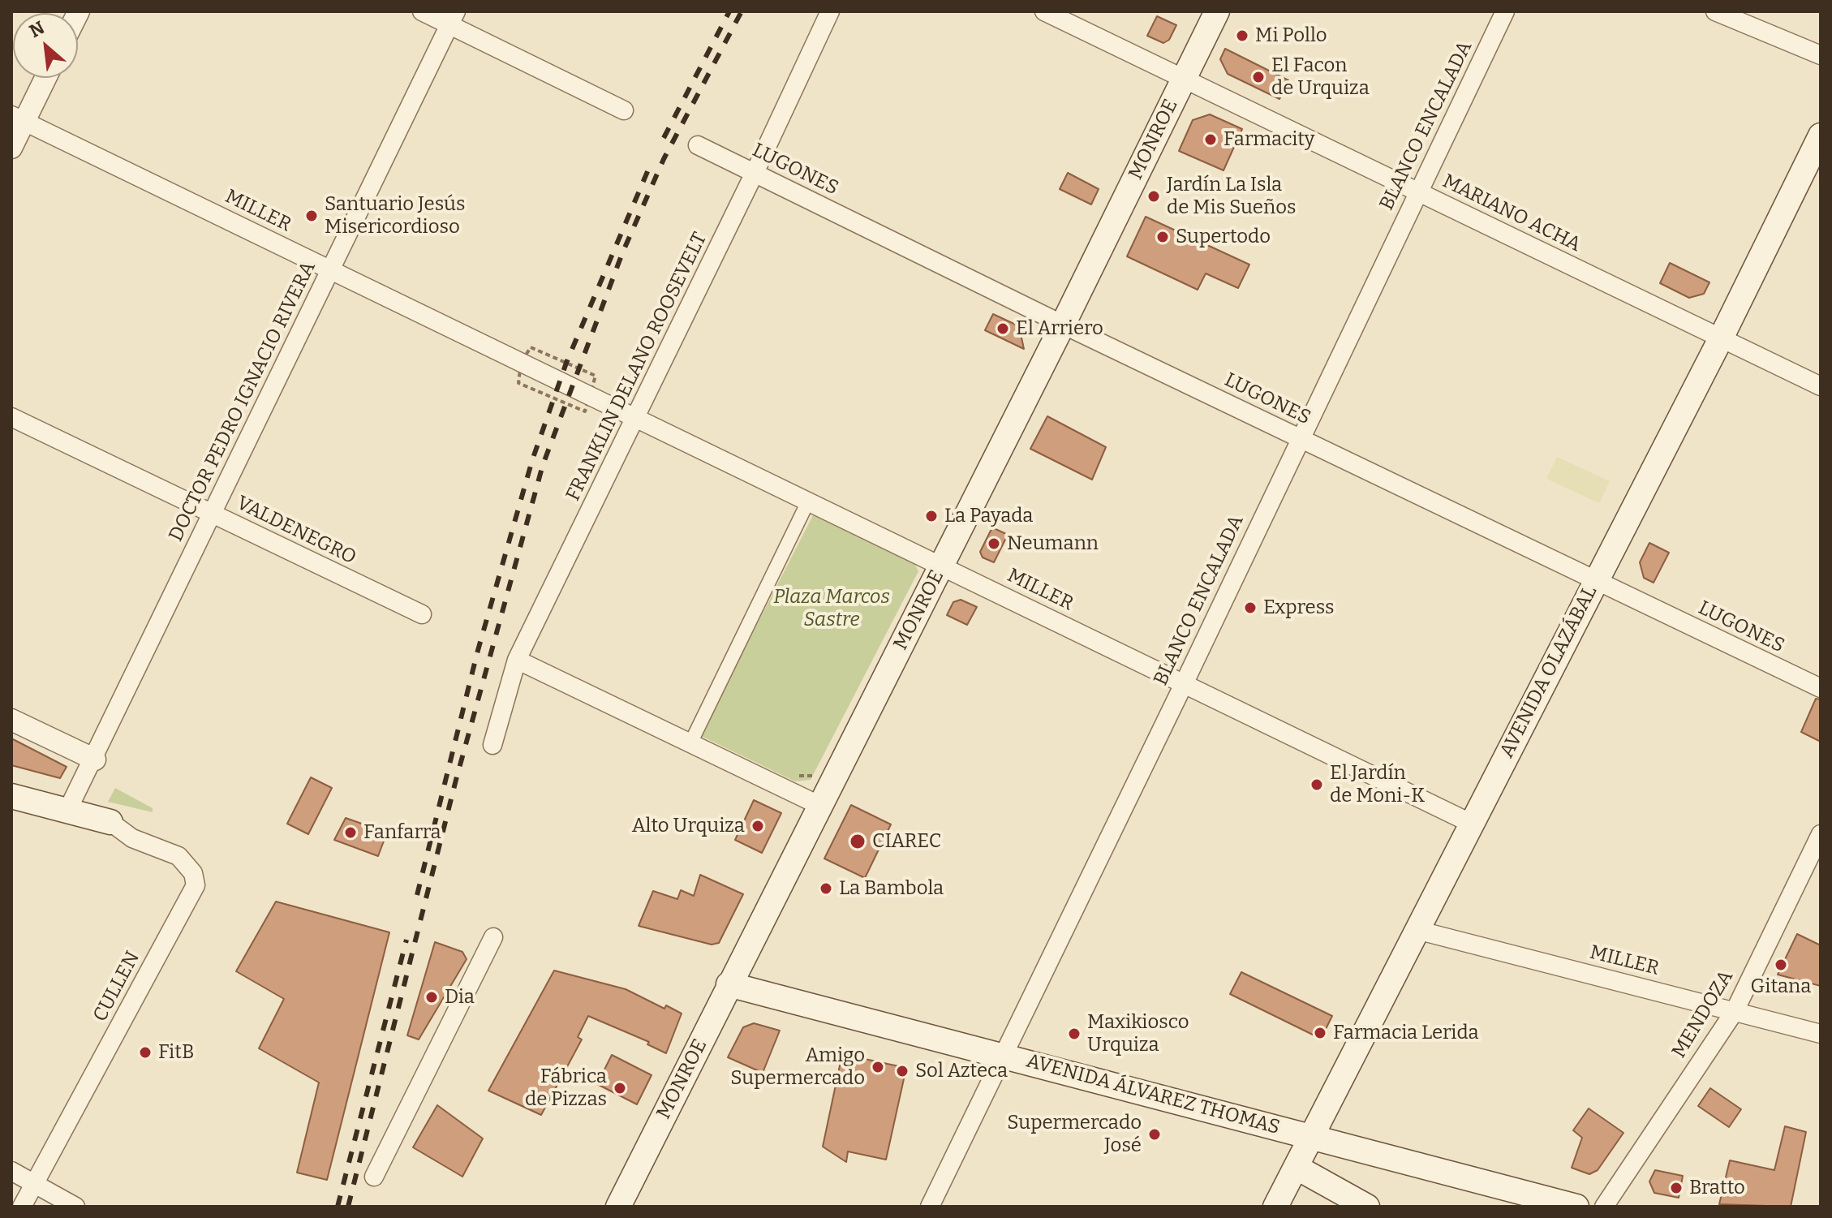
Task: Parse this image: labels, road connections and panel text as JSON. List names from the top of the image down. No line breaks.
{"streets":{"main road":["MONROE","AVENIDA OLAZÁBAL","AVENIDA ÁLVAREZ THOMAS"],"street":["BLANCO ENCALADA","LUGONES","MILLER","MARIANO ACHA","FRANKLIN DELANO ROOSEVELT","DOCTOR PEDRO IGNACIO RIVERA","VALDENEGRO","CULLEN","MENDOZA"]},"crossings":[["BLANCO ENCALADA","LUGONES"],["BLANCO ENCALADA","MILLER"],["BLANCO ENCALADA","MARIANO ACHA"],["BLANCO ENCALADA","AVENIDA ÁLVAREZ THOMAS"],["MONROE","LUGONES"],["MONROE","MILLER"],["MONROE","MARIANO ACHA"],["MONROE","AVENIDA ÁLVAREZ THOMAS"],["LUGONES","FRANKLIN DELANO ROOSEVELT"],["LUGONES","AVENIDA OLAZÁBAL"],["MILLER","FRANKLIN DELANO ROOSEVELT"],["MILLER","DOCTOR PEDRO IGNACIO RIVERA"],["MILLER","AVENIDA OLAZÁBAL"],["MILLER","MENDOZA"],["MARIANO ACHA","AVENIDA OLAZÁBAL"],["DOCTOR PEDRO IGNACIO RIVERA","VALDENEGRO"],["AVENIDA OLAZÁBAL","AVENIDA ÁLVAREZ THOMAS"]],"parks":["Plaza Marcos Sastre"],"places":["Mi Pollo","El Facon de Urquiza","Farmacity","Jardín La Isla de Mis Sueños","Santuario Jesús Misericordioso","Supertodo","El Arriero","La Payada","Neumann","Express","El Jardín de Moni-K","Alto Urquiza","Fanfarra","CIAREC","La Bambola","Gitana","Dia","Farmacia Lerida","Maxikiosco Urquiza","FitB","Amigo Supermercado","Sol Azteca","Fábrica de Pizzas","Supermercado José","Bratto"],"north":"top left"}
